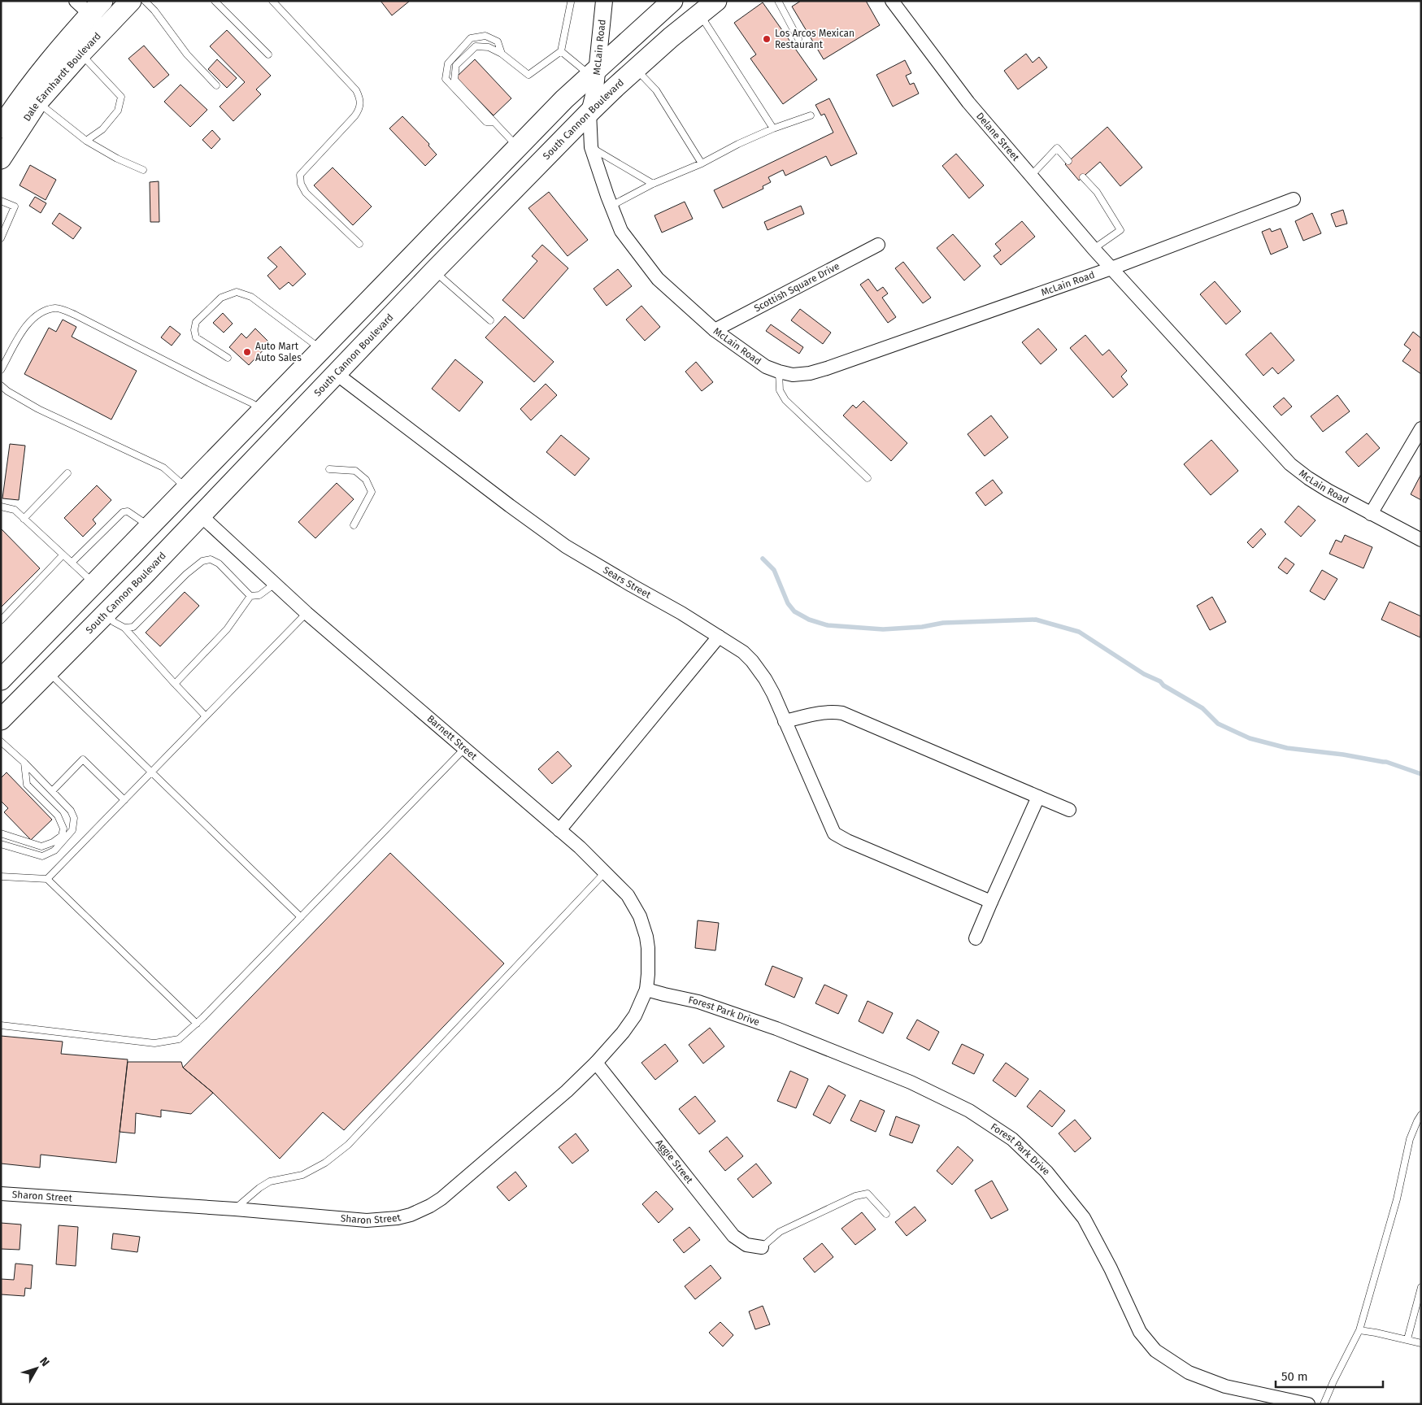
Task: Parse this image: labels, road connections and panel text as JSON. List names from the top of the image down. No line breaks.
{"streets":{"main road":["Dale Earnhardt Boulevard","South Cannon Boulevard"],"street":["McLain Road","Delane Street","Scottish Square Drive","Sears Street","Barnett Street","Forest Park Drive","Aggie Street","Sharon Street"]},"crossings":[["McLain Road","South Cannon Boulevard"],["McLain Road","Delane Street"],["McLain Road","Scottish Square Drive"],["South Cannon Boulevard","Sears Street"],["South Cannon Boulevard","Barnett Street"],["Barnett Street","Forest Park Drive"],["Barnett Street","Sharon Street"],["Forest Park Drive","Sharon Street"],["Aggie Street","Sharon Street"]],"places":["Los Arcos Mexican Restaurant","Auto Mart Auto Sales"],"scale_bar":"50 m","north":"top right"}
